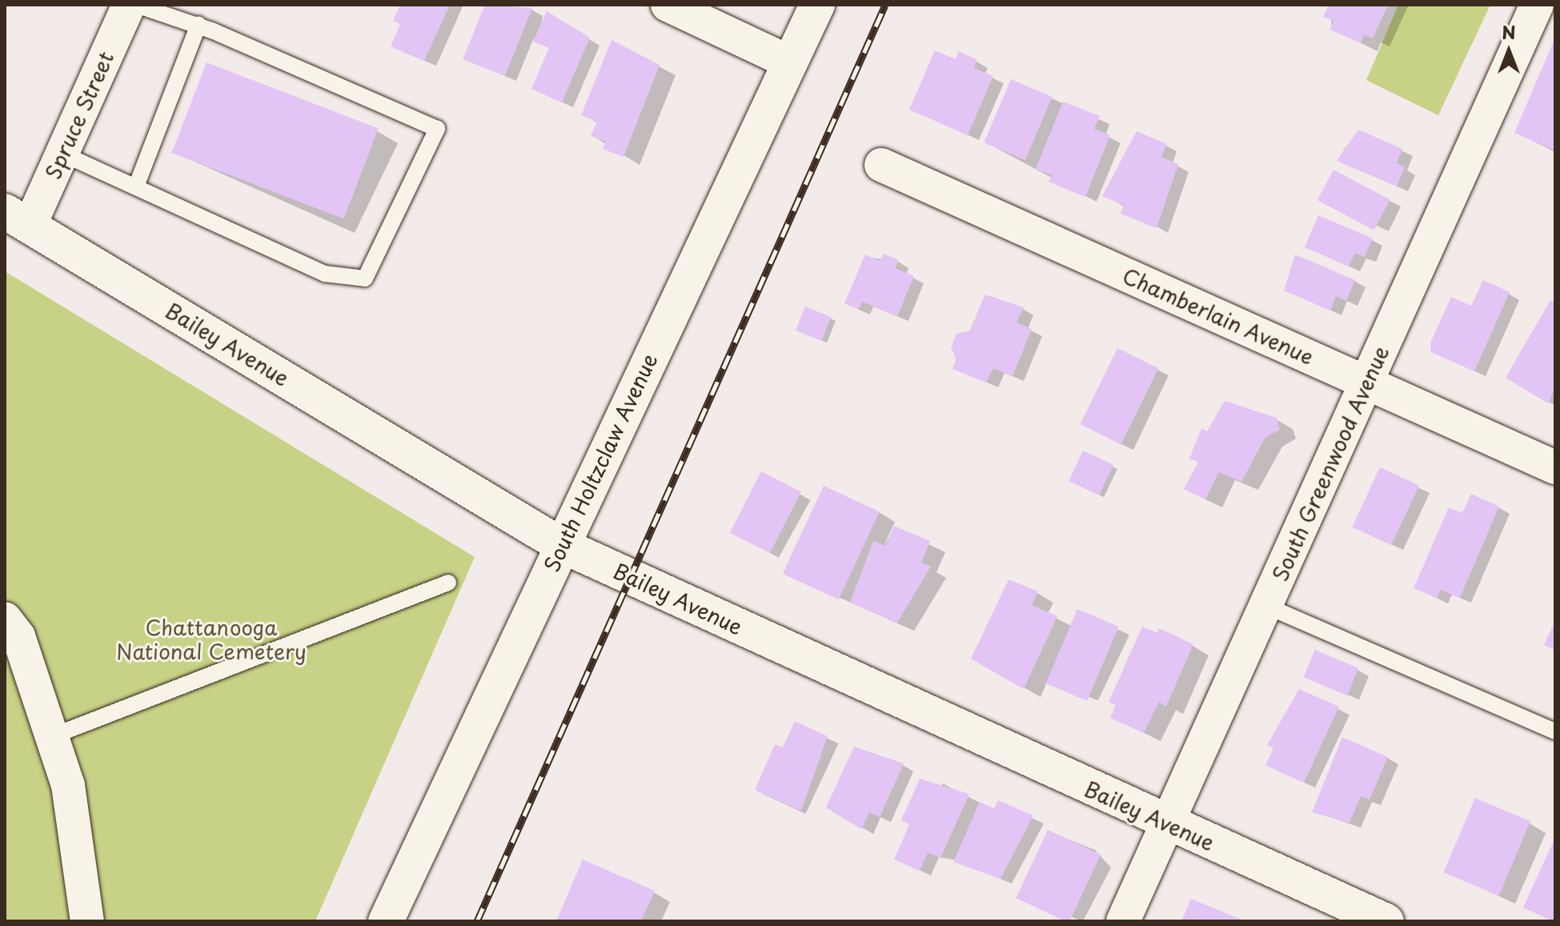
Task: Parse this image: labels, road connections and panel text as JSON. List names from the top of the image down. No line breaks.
{"streets":{"main road":["Bailey Avenue","South Holtzclaw Avenue"],"street":["Spruce Street","Chamberlain Avenue","South Greenwood Avenue"]},"crossings":[["Spruce Street","Bailey Avenue"],["Chamberlain Avenue","South Greenwood Avenue"],["Bailey Avenue","South Holtzclaw Avenue"],["Bailey Avenue","South Greenwood Avenue"]],"parks":["Chattanooga National Cemetery"],"north":"top"}
